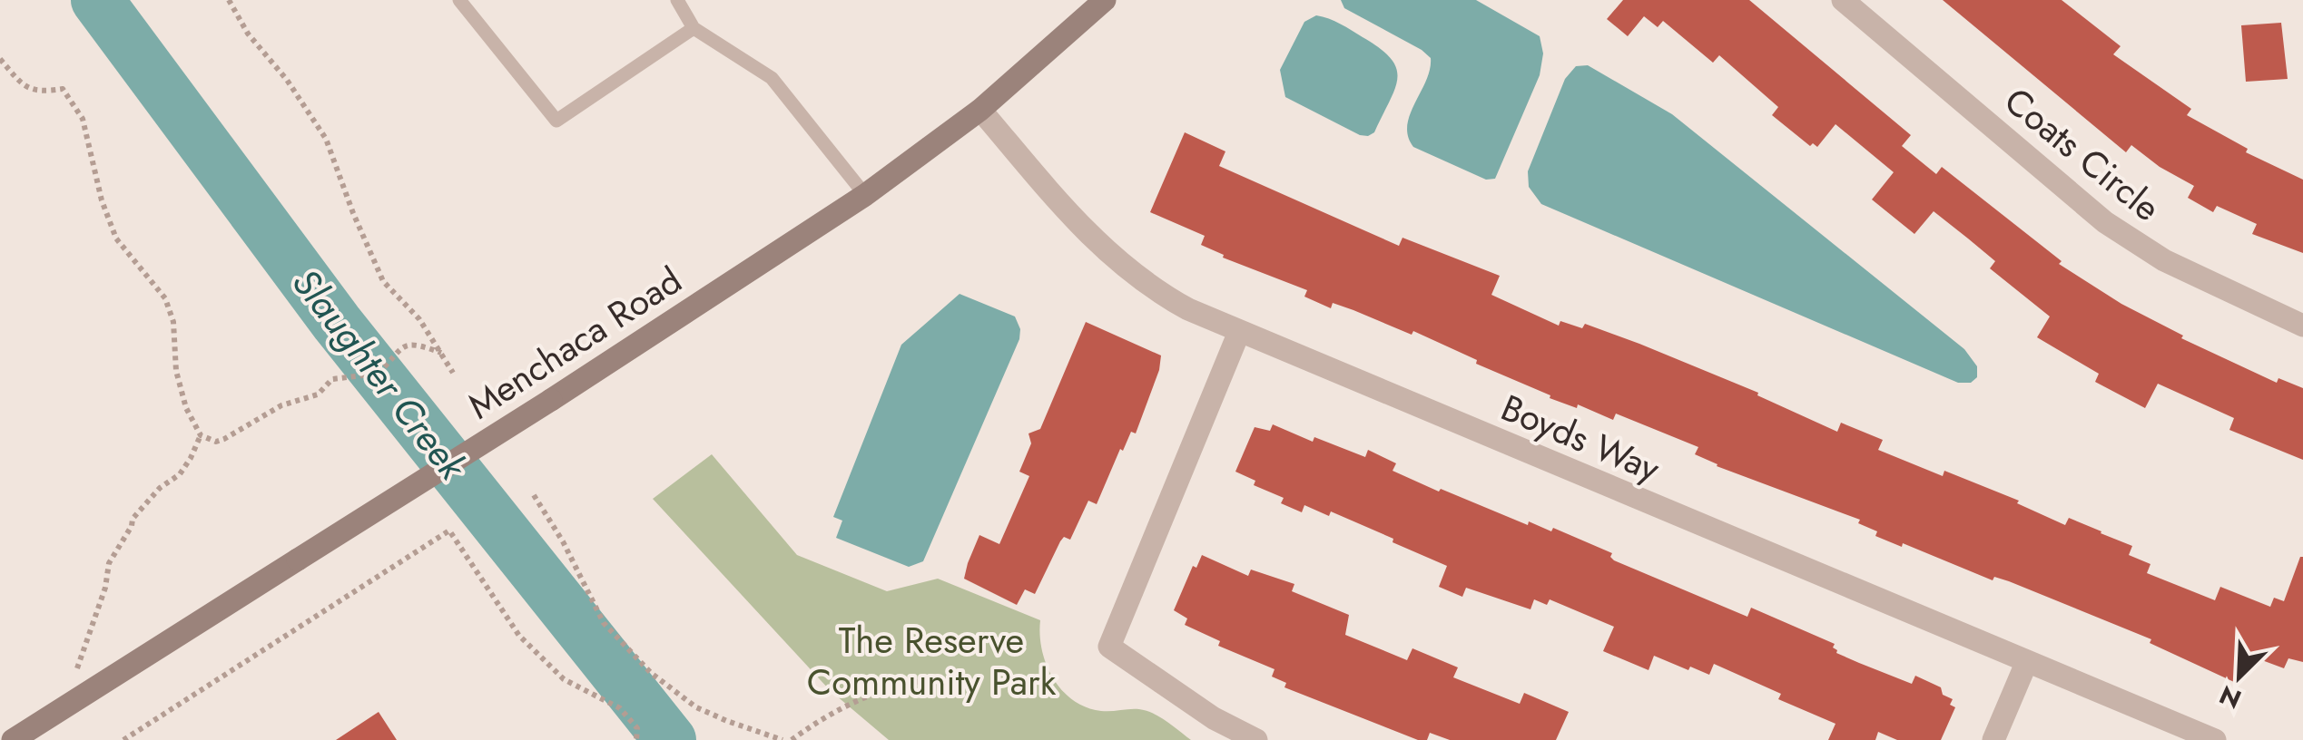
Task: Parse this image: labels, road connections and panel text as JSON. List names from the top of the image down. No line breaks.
{"streets":{"main road":["Menchaca Road"],"street":["Coats Circle","Boyds Way"]},"crossings":[["Menchaca Road","Boyds Way"]],"water":["Slaughter Creek"],"parks":["The Reserve Community Park"],"north":"bottom left"}
